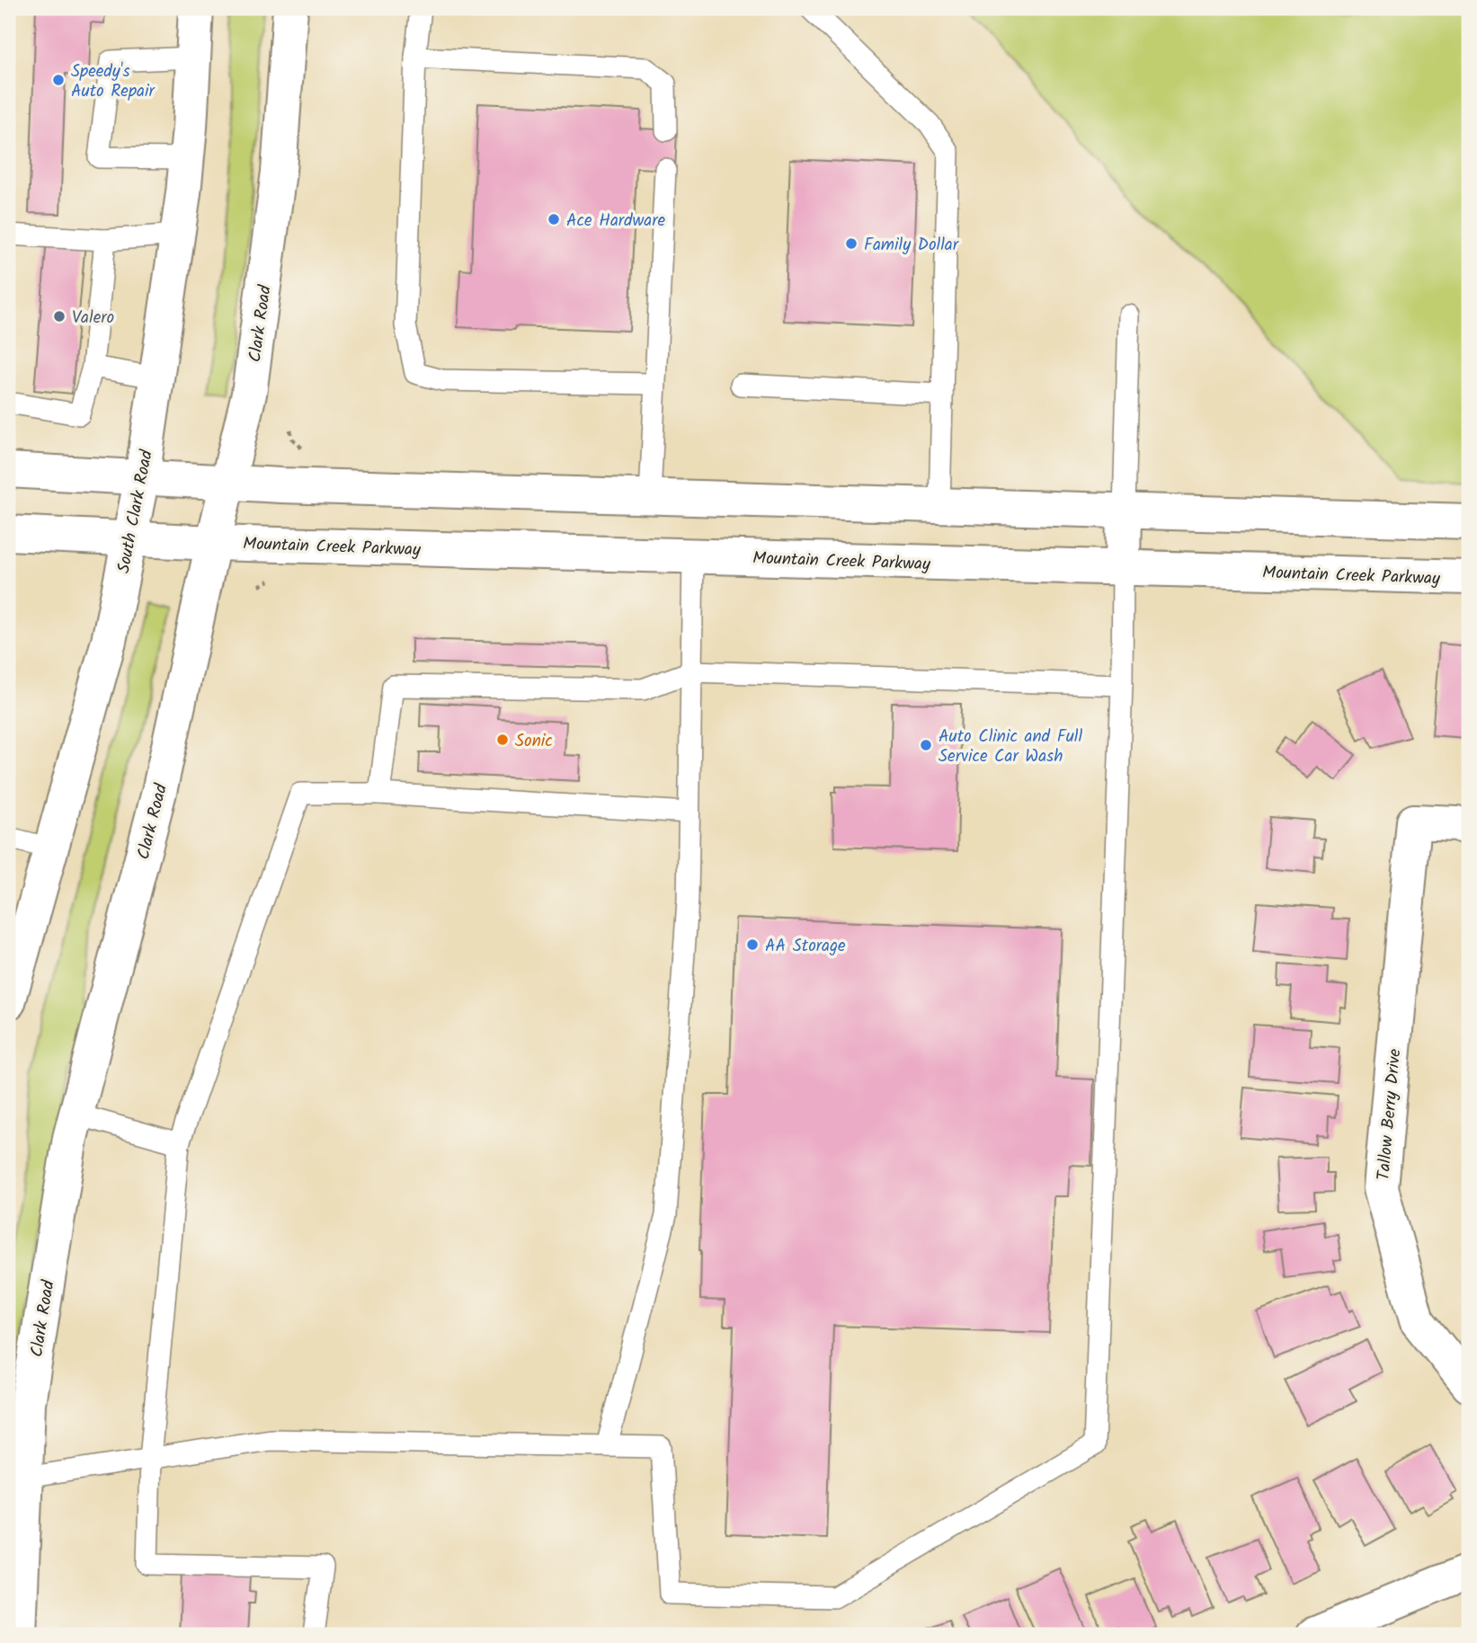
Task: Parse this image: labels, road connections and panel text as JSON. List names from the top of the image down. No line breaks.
{"streets":{"main road":["Clark Road","South Clark Road","Mountain Creek Parkway","Tallow Berry Drive"]},"crossings":[["Clark Road","Mountain Creek Parkway"],["South Clark Road","Mountain Creek Parkway"]],"places":["Speedy's Auto Repair","Ace Hardware","Family Dollar","Valero","Sonic","Auto Clinic and Full Service Car Wash","AA Storage"]}
